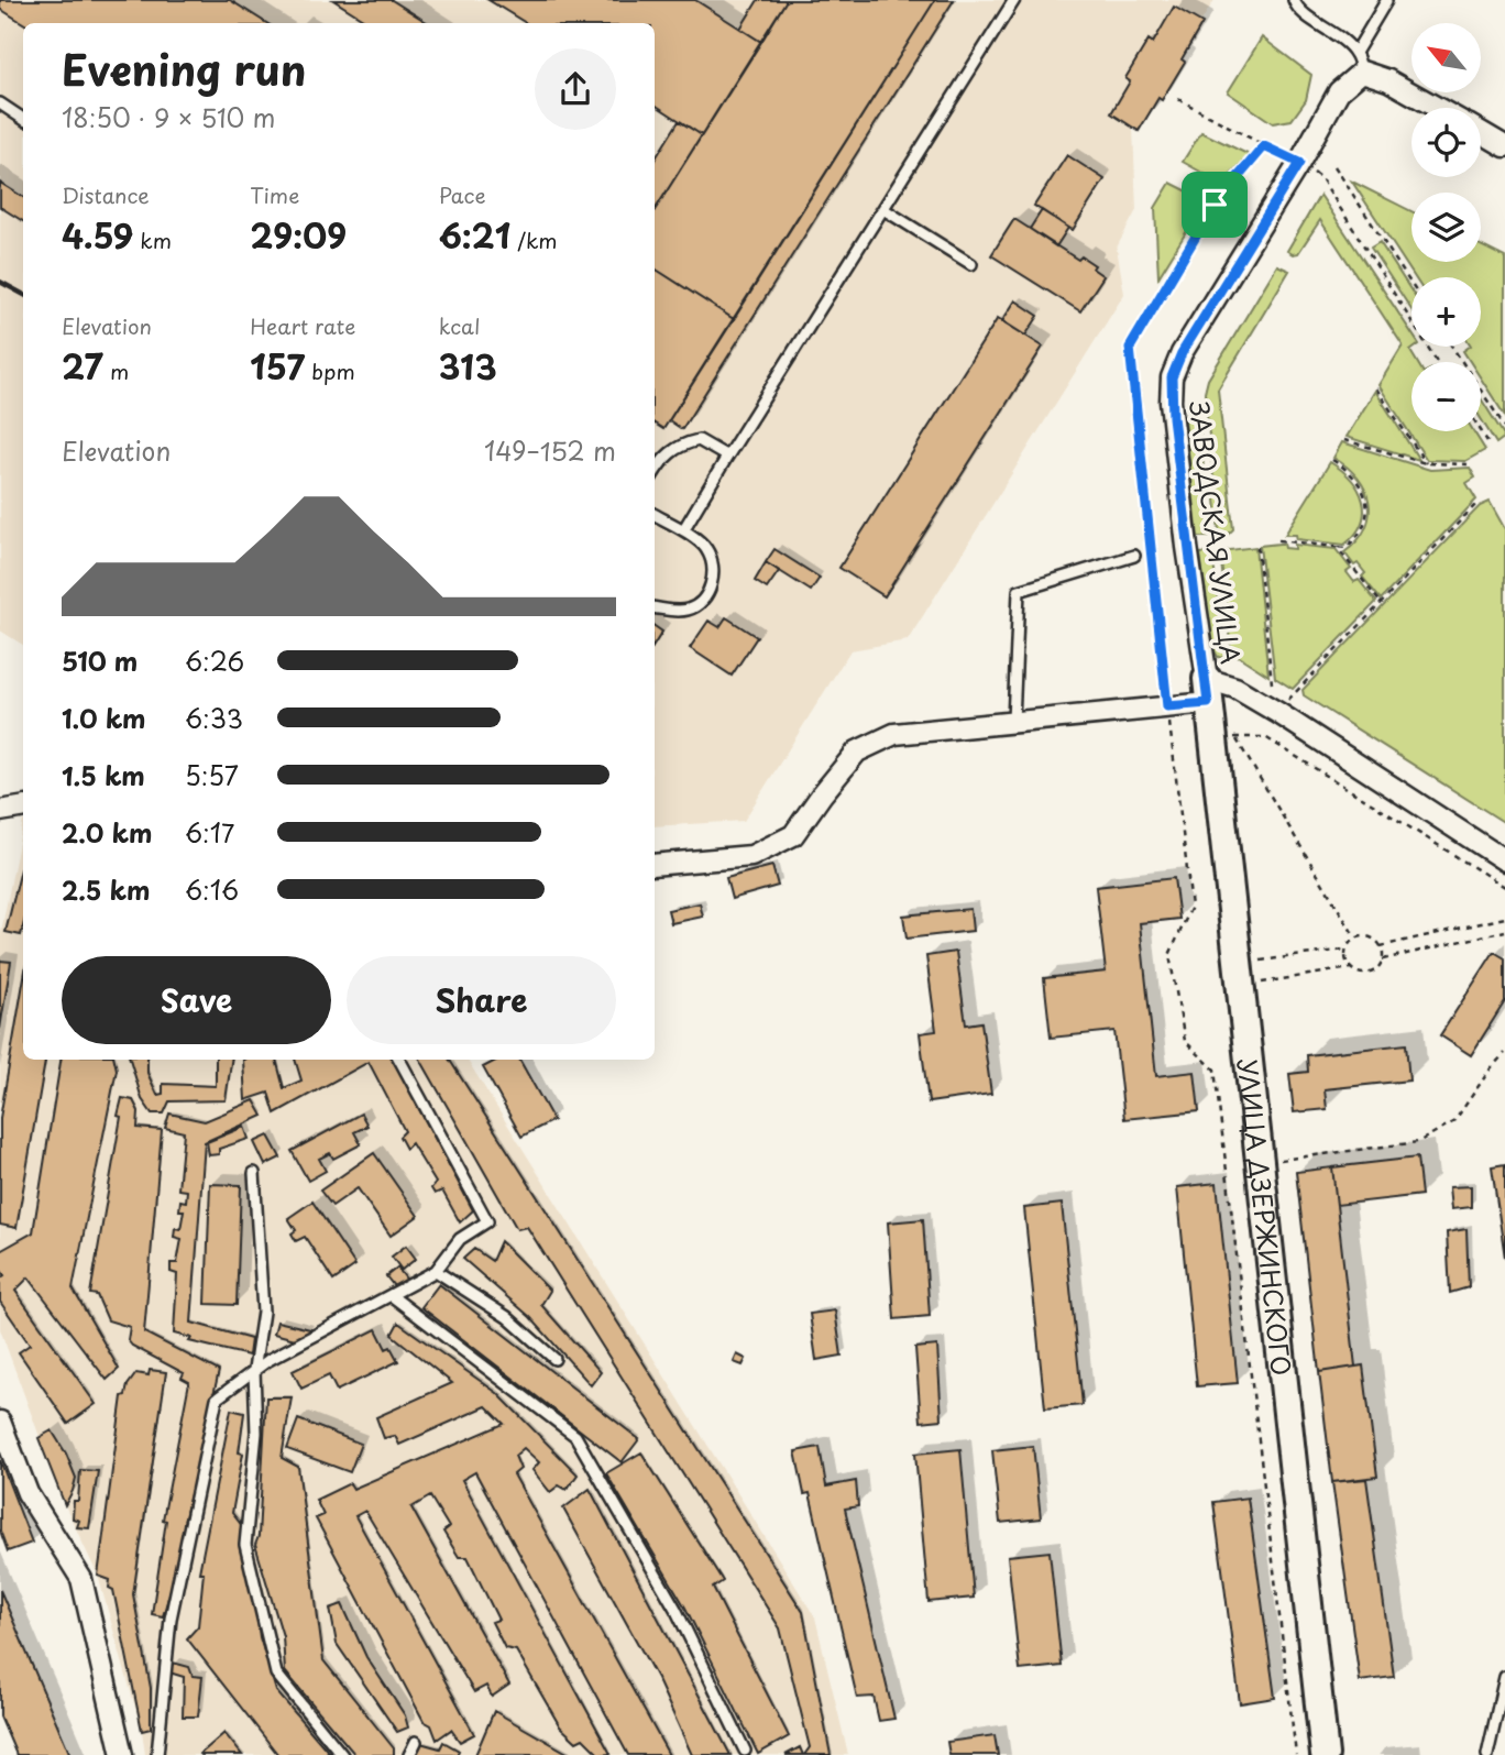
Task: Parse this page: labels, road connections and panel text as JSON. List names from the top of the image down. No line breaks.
{"streets":{"street":["ЗАВОДСКАЯ УЛИЦА","УЛИЦА ДЗЕРЖИНСКОГО"]},"crossings":[["ЗАВОДСКАЯ УЛИЦА","УЛИЦА ДЗЕРЖИНСКОГО"]],"north":"top left","page":{"map_buttons":["+","−"],"heading":["Evening run","18:50 · 9 × 510 m"],"stats":[["Distance","4.59 km"],["Time","29:09"],["Pace","6:21 /km"],["Elevation","27 m"],["Heart rate","157 bpm"],["kcal","313"]],"chart":["Elevation","149–152 m"],"list":[{"name":"510 m","note":"6:26"},{"name":"1.0 km","note":"6:33"},{"name":"1.5 km","note":"5:57"},{"name":"2.0 km","note":"6:17"},{"name":"2.5 km","note":"6:16"}],"buttons":["Save","Share"]}}
